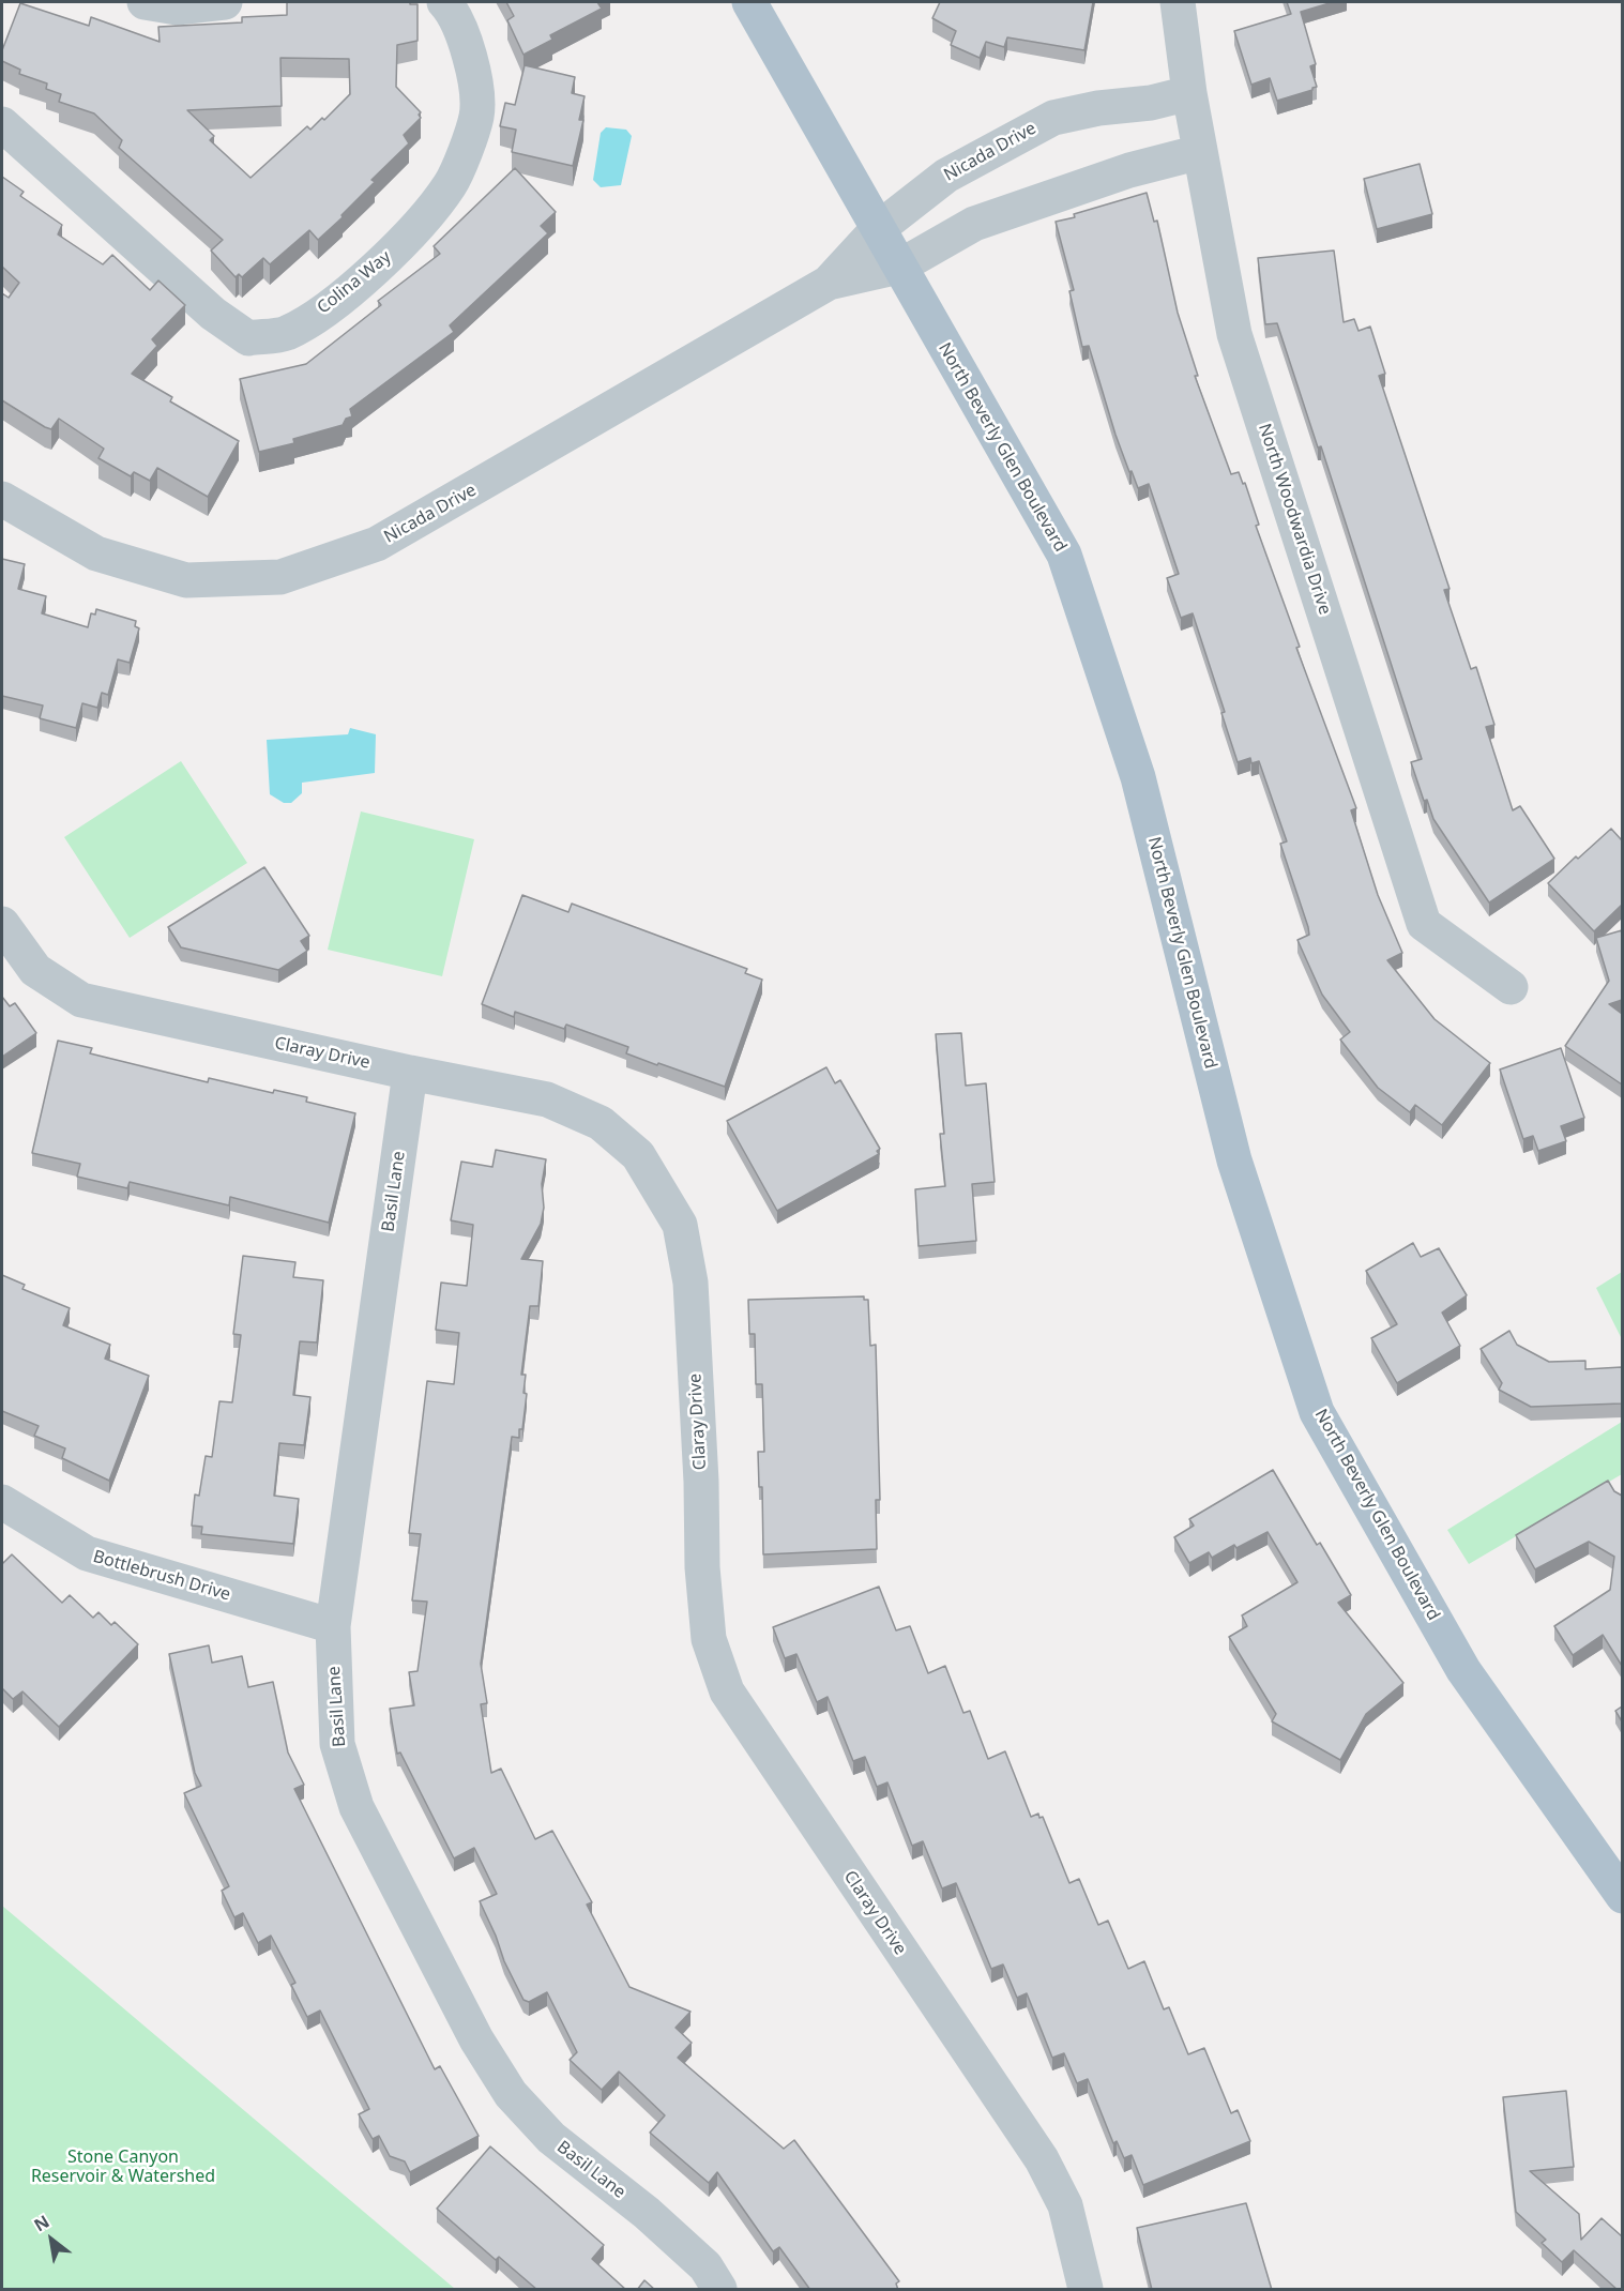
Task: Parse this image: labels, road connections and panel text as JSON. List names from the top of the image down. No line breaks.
{"streets":{"main road":["North Beverly Glen Boulevard"],"street":["Nicada Drive","Colina Way","North Woodwardia Drive","Claray Drive","Basil Lane","Bottlebrush Drive"]},"crossings":[["Nicada Drive","North Beverly Glen Boulevard"],["Nicada Drive","North Woodwardia Drive"],["Claray Drive","Basil Lane"],["Basil Lane","Bottlebrush Drive"]],"parks":["Stone Canyon Reservoir & Watershed"],"north":"top left"}
